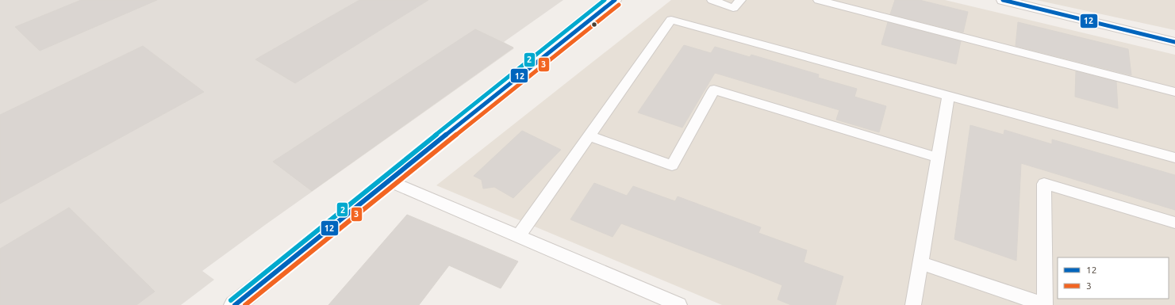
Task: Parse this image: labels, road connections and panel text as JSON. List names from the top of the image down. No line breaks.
{"lines":["transit line 12","transit line 2","transit line 3"],"legend":["12","3"]}
